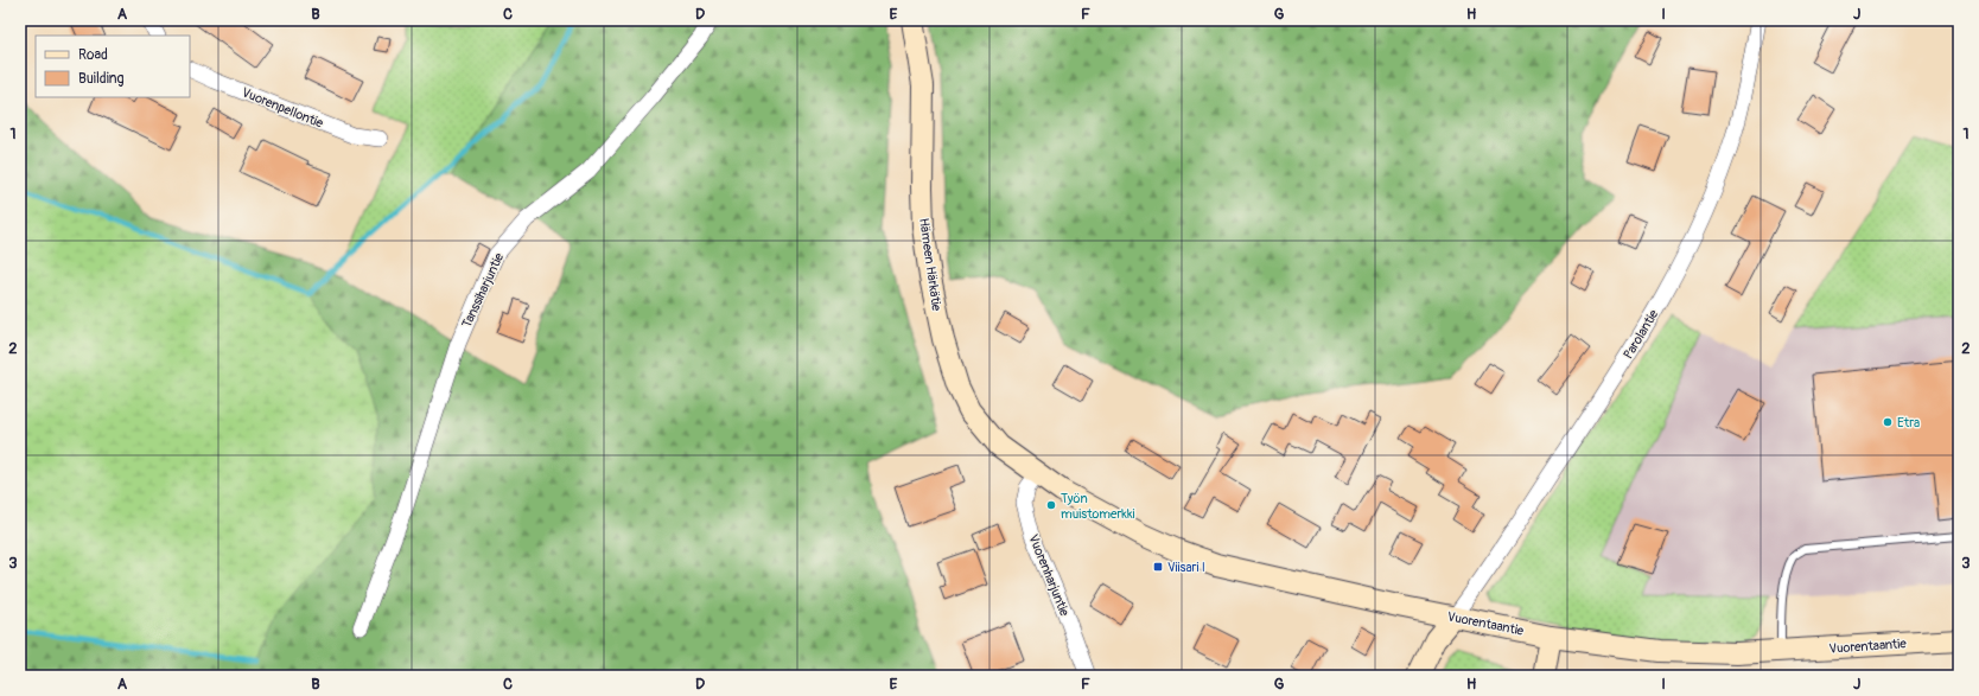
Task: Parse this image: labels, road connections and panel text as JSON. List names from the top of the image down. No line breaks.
{"streets":{"main road":["Hämeen Härkätie","Vuorentaantie"],"street":["Vuorenpellontie","Tanssiharjuntie","Parolantie","Vuorenharjuntie"]},"crossings":[["Hämeen Härkätie","Vuorenharjuntie"],["Hämeen Härkätie","Vuorentaantie"],["Parolantie","Vuorentaantie"],["Vuorenharjuntie","Vuorentaantie"]],"places":{"other":["Etra","Työn muistomerkki"],"transit":["Viisari I"]},"legend":["Road","Building"],"grid":{"columns":["A","B","C","D","E","F","G","H","I","J"],"rows":["1","2","3"]}}
